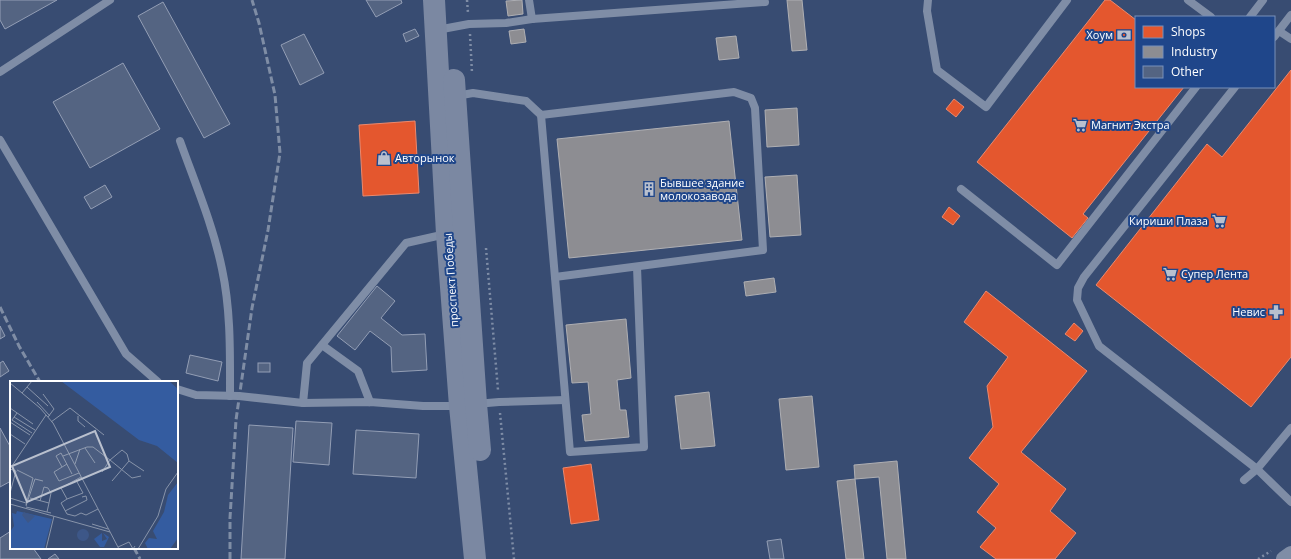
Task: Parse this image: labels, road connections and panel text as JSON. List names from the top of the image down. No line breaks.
{"streets":{"main road":["проспект Победы"]},"places":{"bank":["Хоум"],"supermarket":["Магнит Экстра","Кириши Плаза","Супер Лента"],"shop":["Авторынок"],"building":["Бывшее здание молокозавода"],"pharmacy":["Невис"]},"legend":["Shops","Industry","Other"]}
